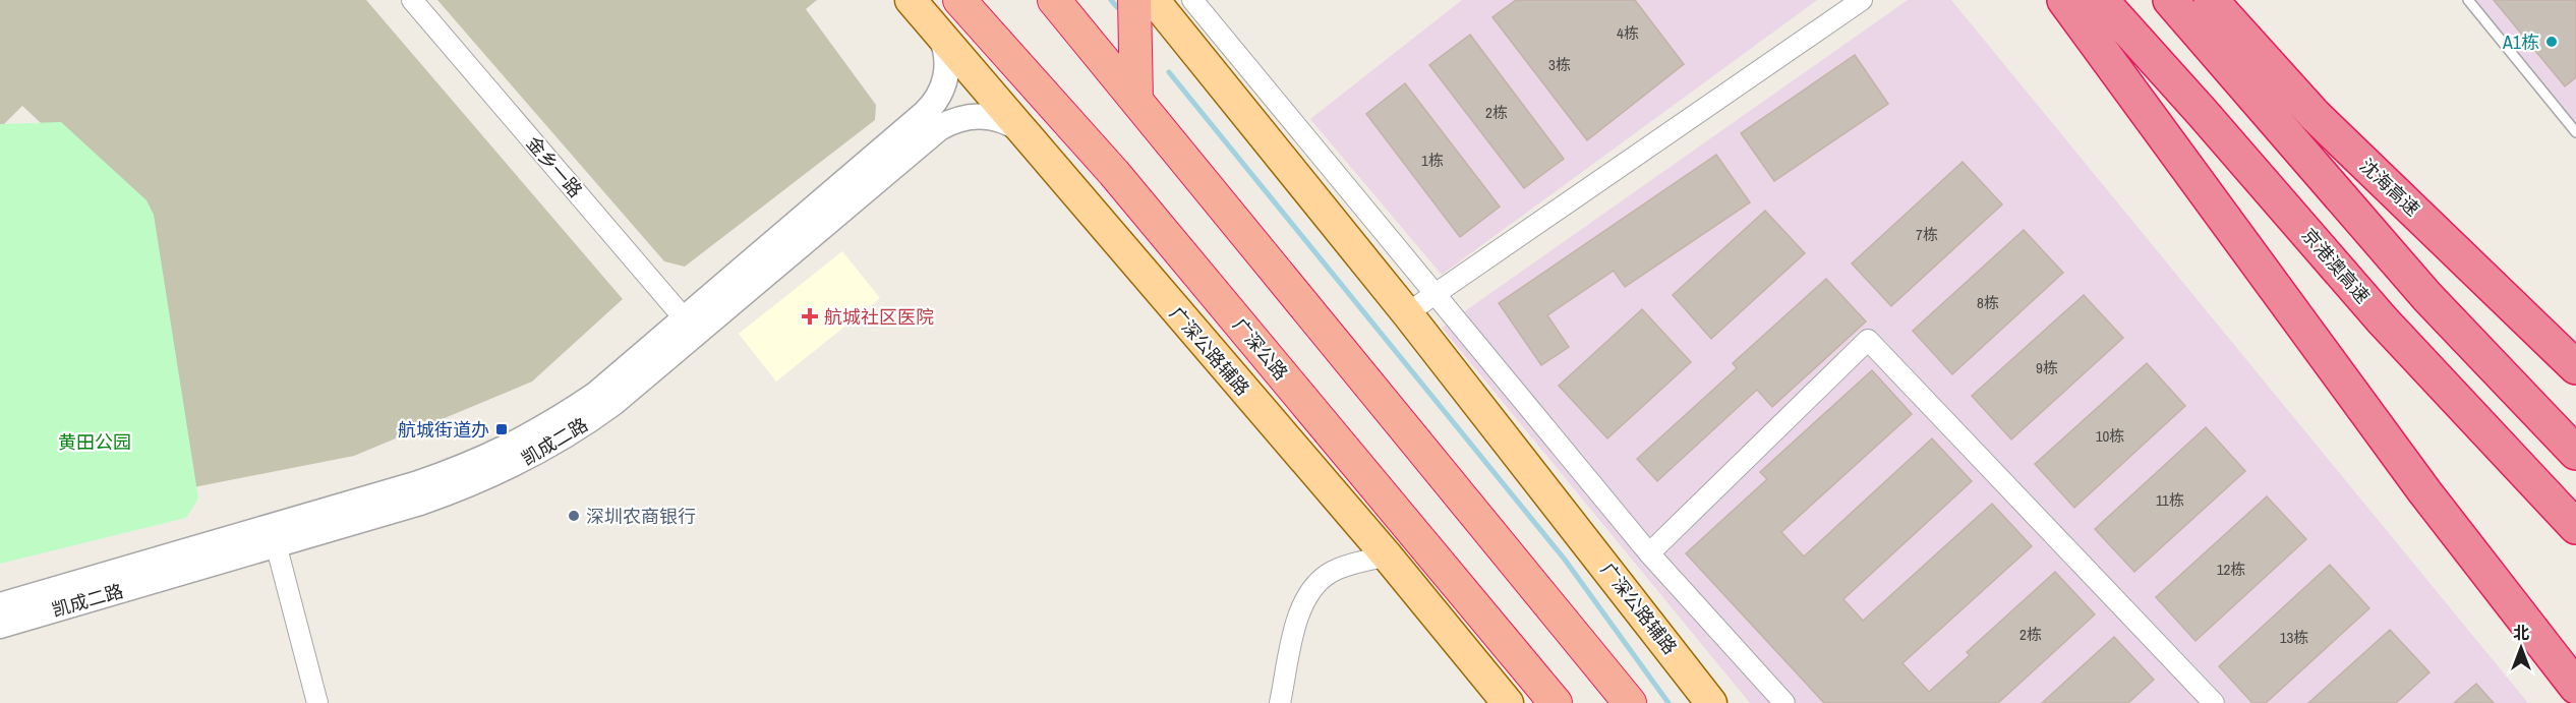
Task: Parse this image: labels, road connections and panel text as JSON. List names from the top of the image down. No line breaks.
{"streets":{"highway":["沈海高速","京港澳高速","广深公路"],"main road":["广深公路辅路"],"street":["金乡一路","凯成二路"]},"crossings":[["金乡一路","凯成二路"],["广深公路辅路","凯成二路"]],"parks":["黄田公园"],"places":{"other":["A1栋","深圳农商银行"],"health":["航城社区医院"],"transit":["航城街道办"]},"house_numbers":["4栋","3栋","2栋","1栋","7栋","8栋","9栋","10栋","11栋","12栋","2栋","13栋"],"north":"top"}
